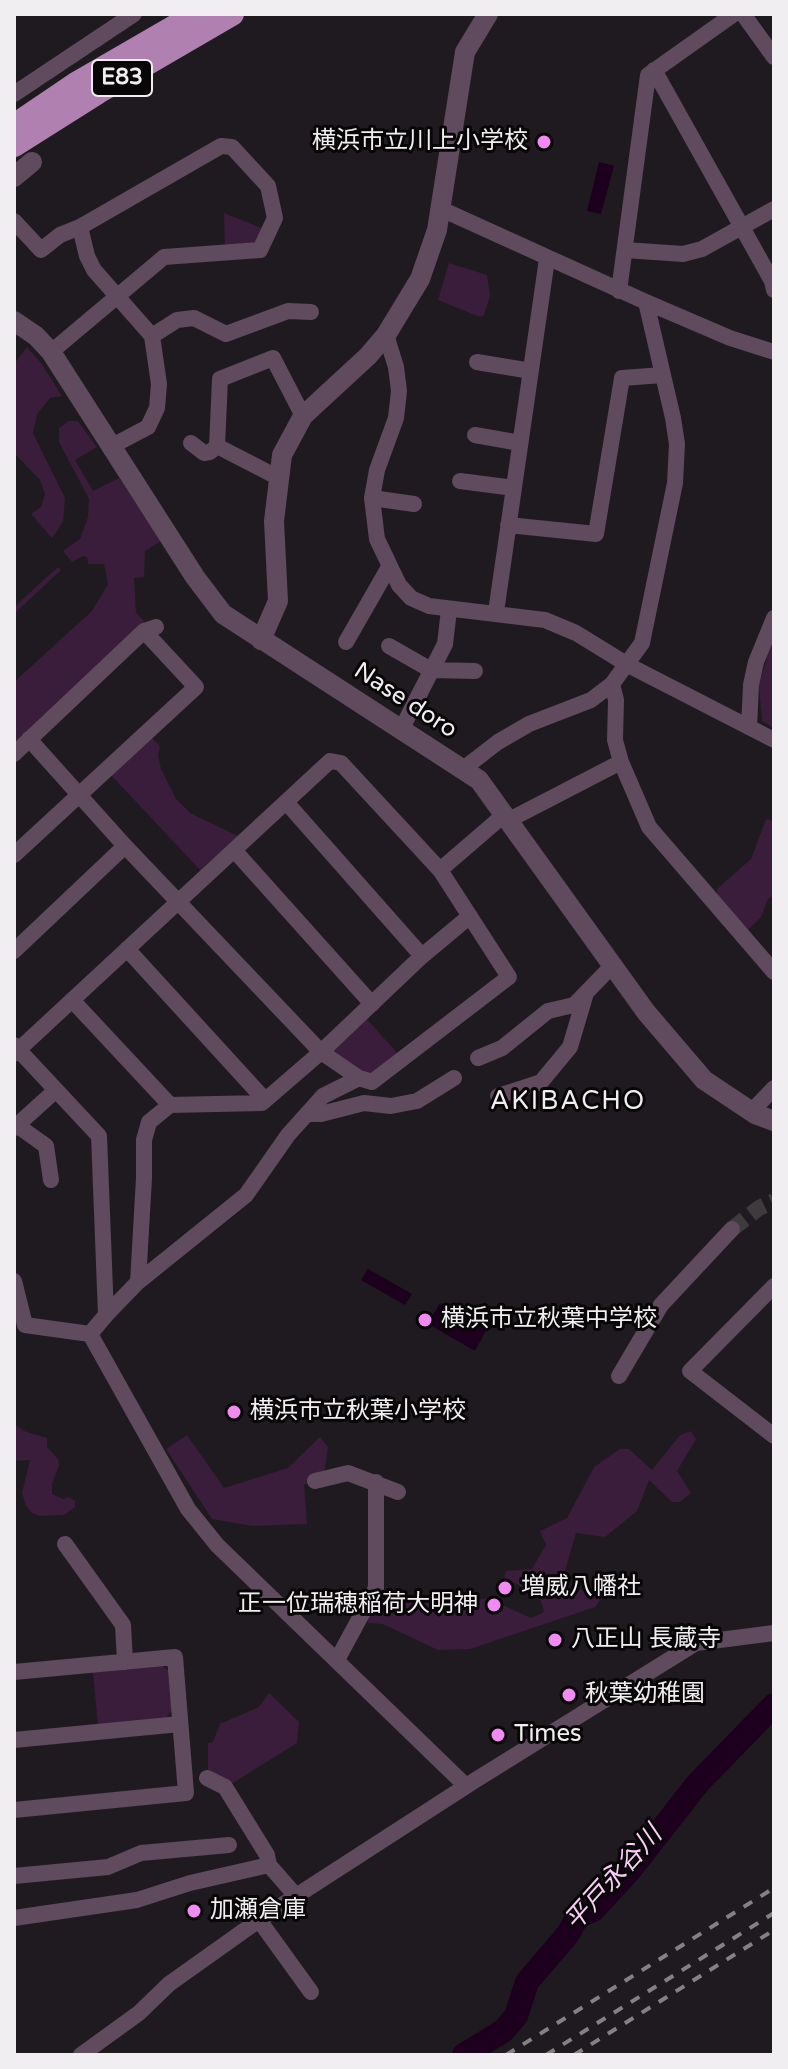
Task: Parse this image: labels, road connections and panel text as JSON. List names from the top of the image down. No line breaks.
{"streets":{"highway":["E83"],"street":["Nase doro"]},"districts":["AKIBACHO"],"water":["平戸永谷川"],"places":["横浜市立川上小学校","横浜市立秋葉中学校","横浜市立秋葉小学校","増威八幡社","正一位瑞穂稲荷大明神","八正山 長蔵寺","秋葉幼稚園","Times","加瀬倉庫"]}
